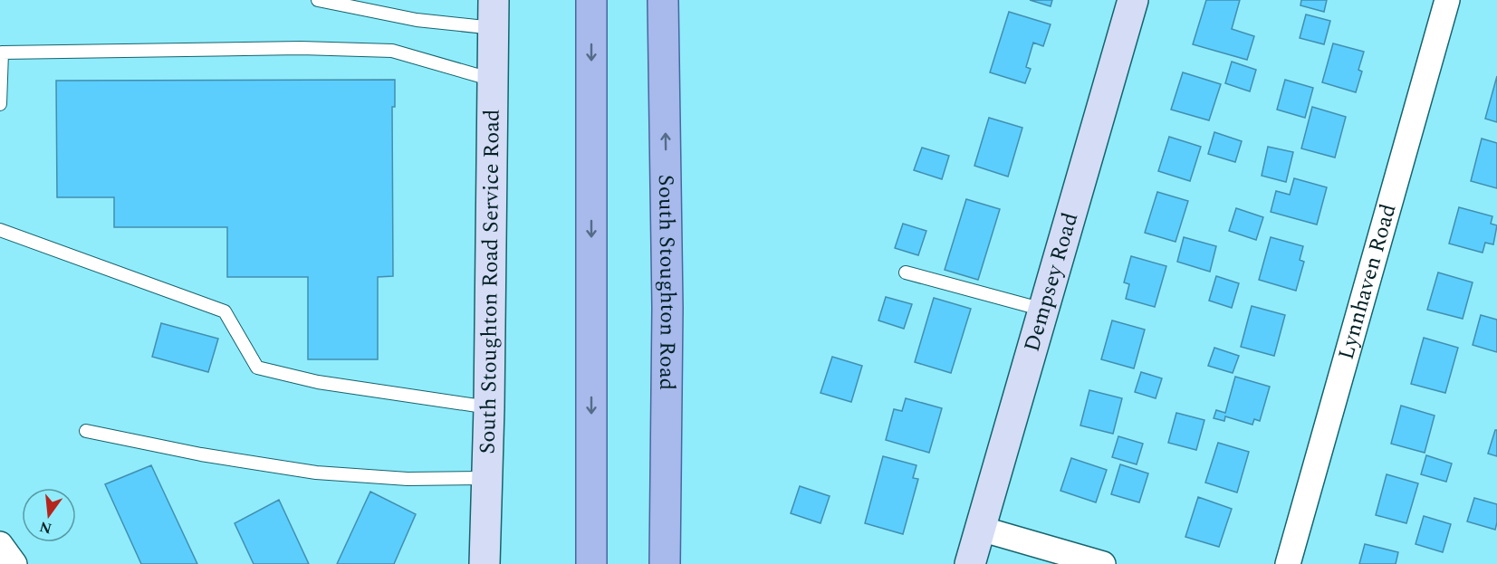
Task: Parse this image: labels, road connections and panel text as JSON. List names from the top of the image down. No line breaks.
{"streets":{"main road":["South Stoughton Road"],"street":["Dempsey Road","Lynnhaven Road","South Stoughton Road Service Road"]},"north":"bottom"}
